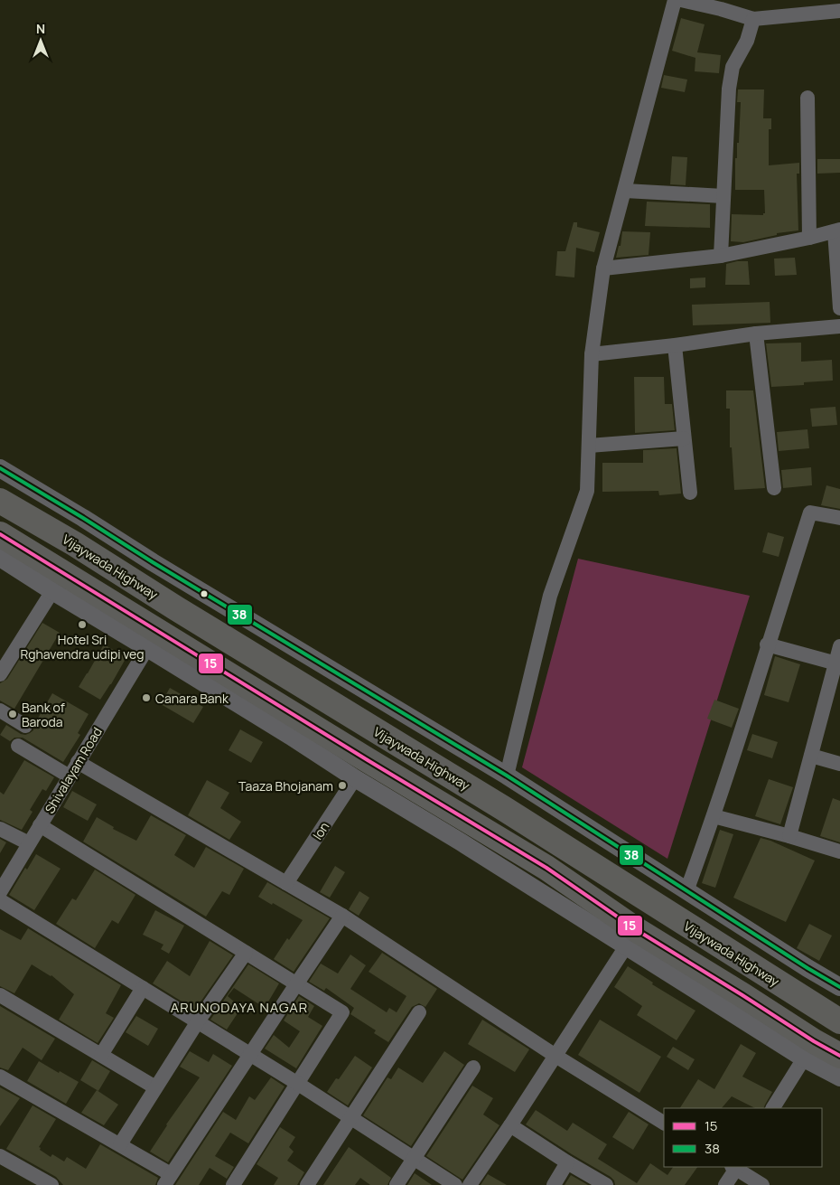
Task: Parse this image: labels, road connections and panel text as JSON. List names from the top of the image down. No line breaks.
{"streets":{"highway":["Vijaywada Highway"],"street":["Shivalayam Road","Ion"]},"districts":["ARUNODAYA NAGAR"],"places":["Hotel Sri Rghavendra udipi veg","Canara Bank","Bank of Baroda","Taaza Bhojanam"],"lines":["transit line 38","transit line 15"],"legend":["15","38"],"north":"top"}
